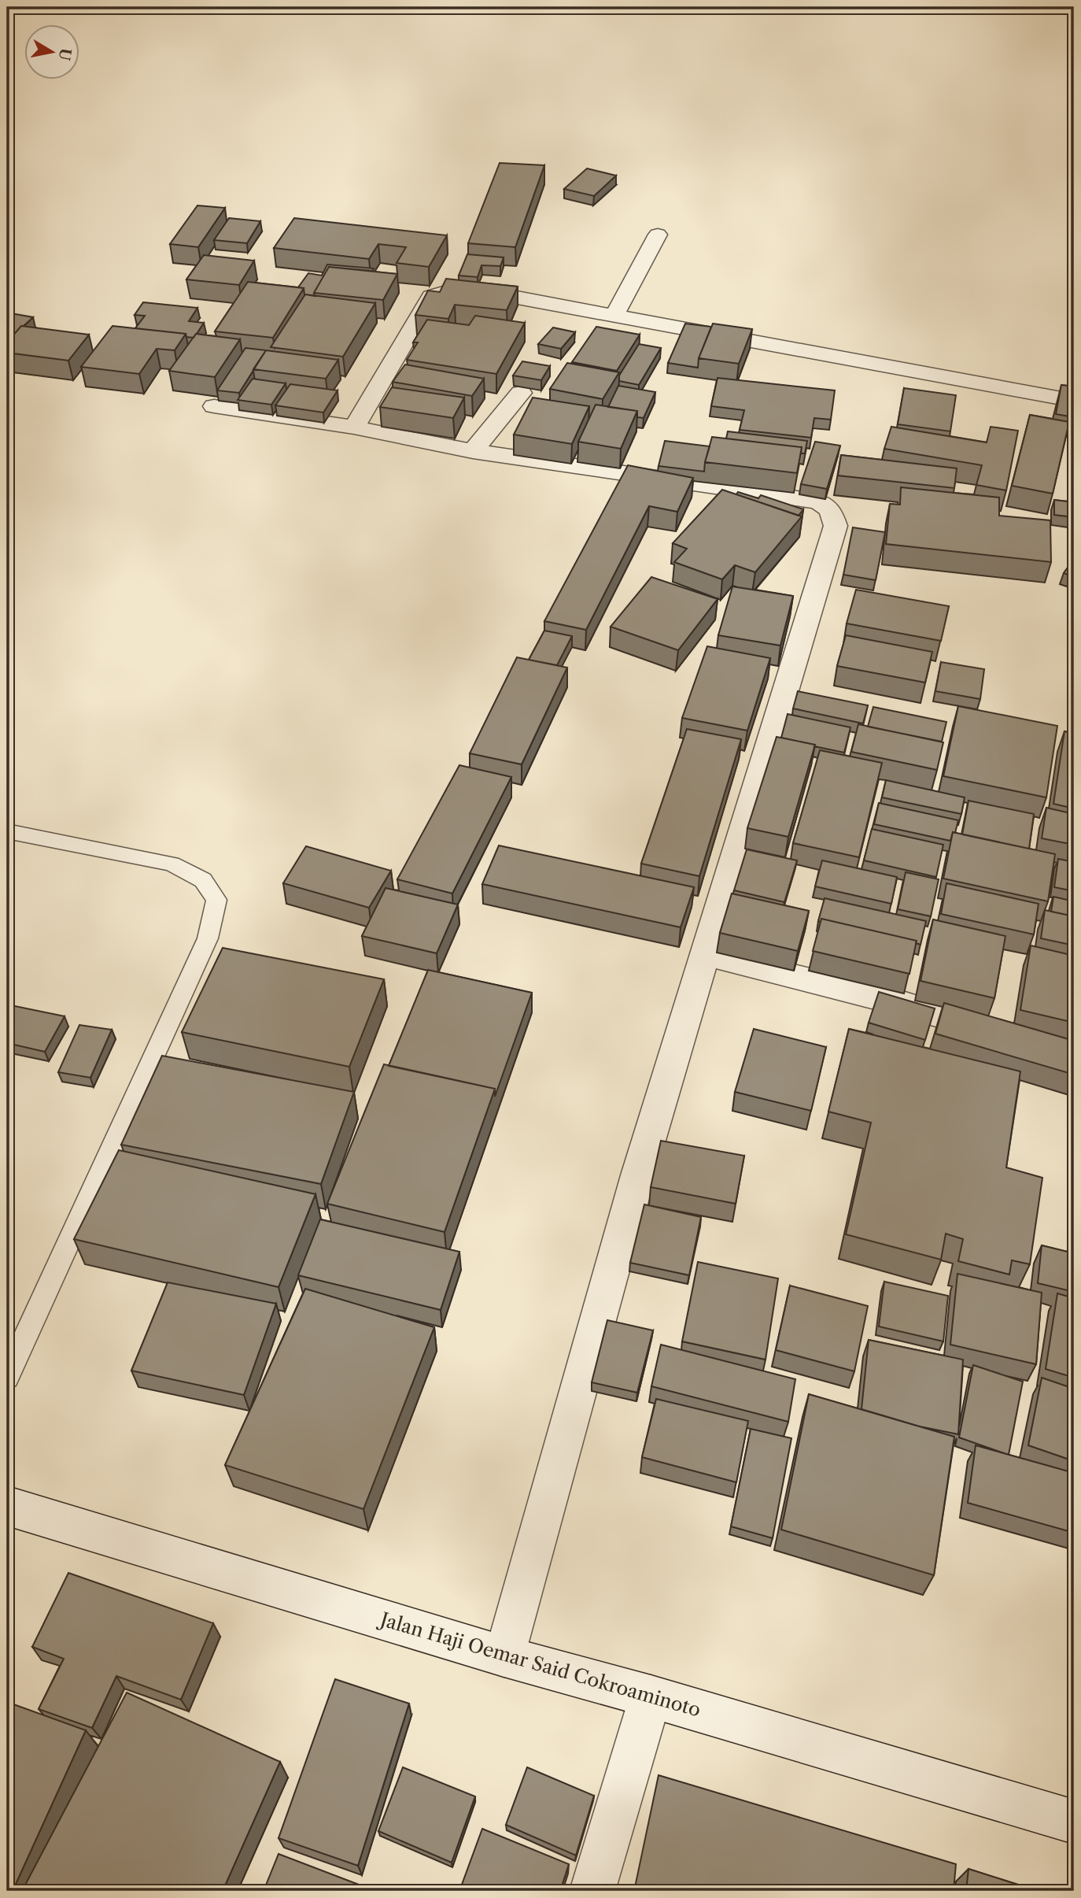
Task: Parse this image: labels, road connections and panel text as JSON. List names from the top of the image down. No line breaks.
{"streets":{"street":["Jalan Haji Oemar Said Cokroaminoto"]},"north":"right"}
